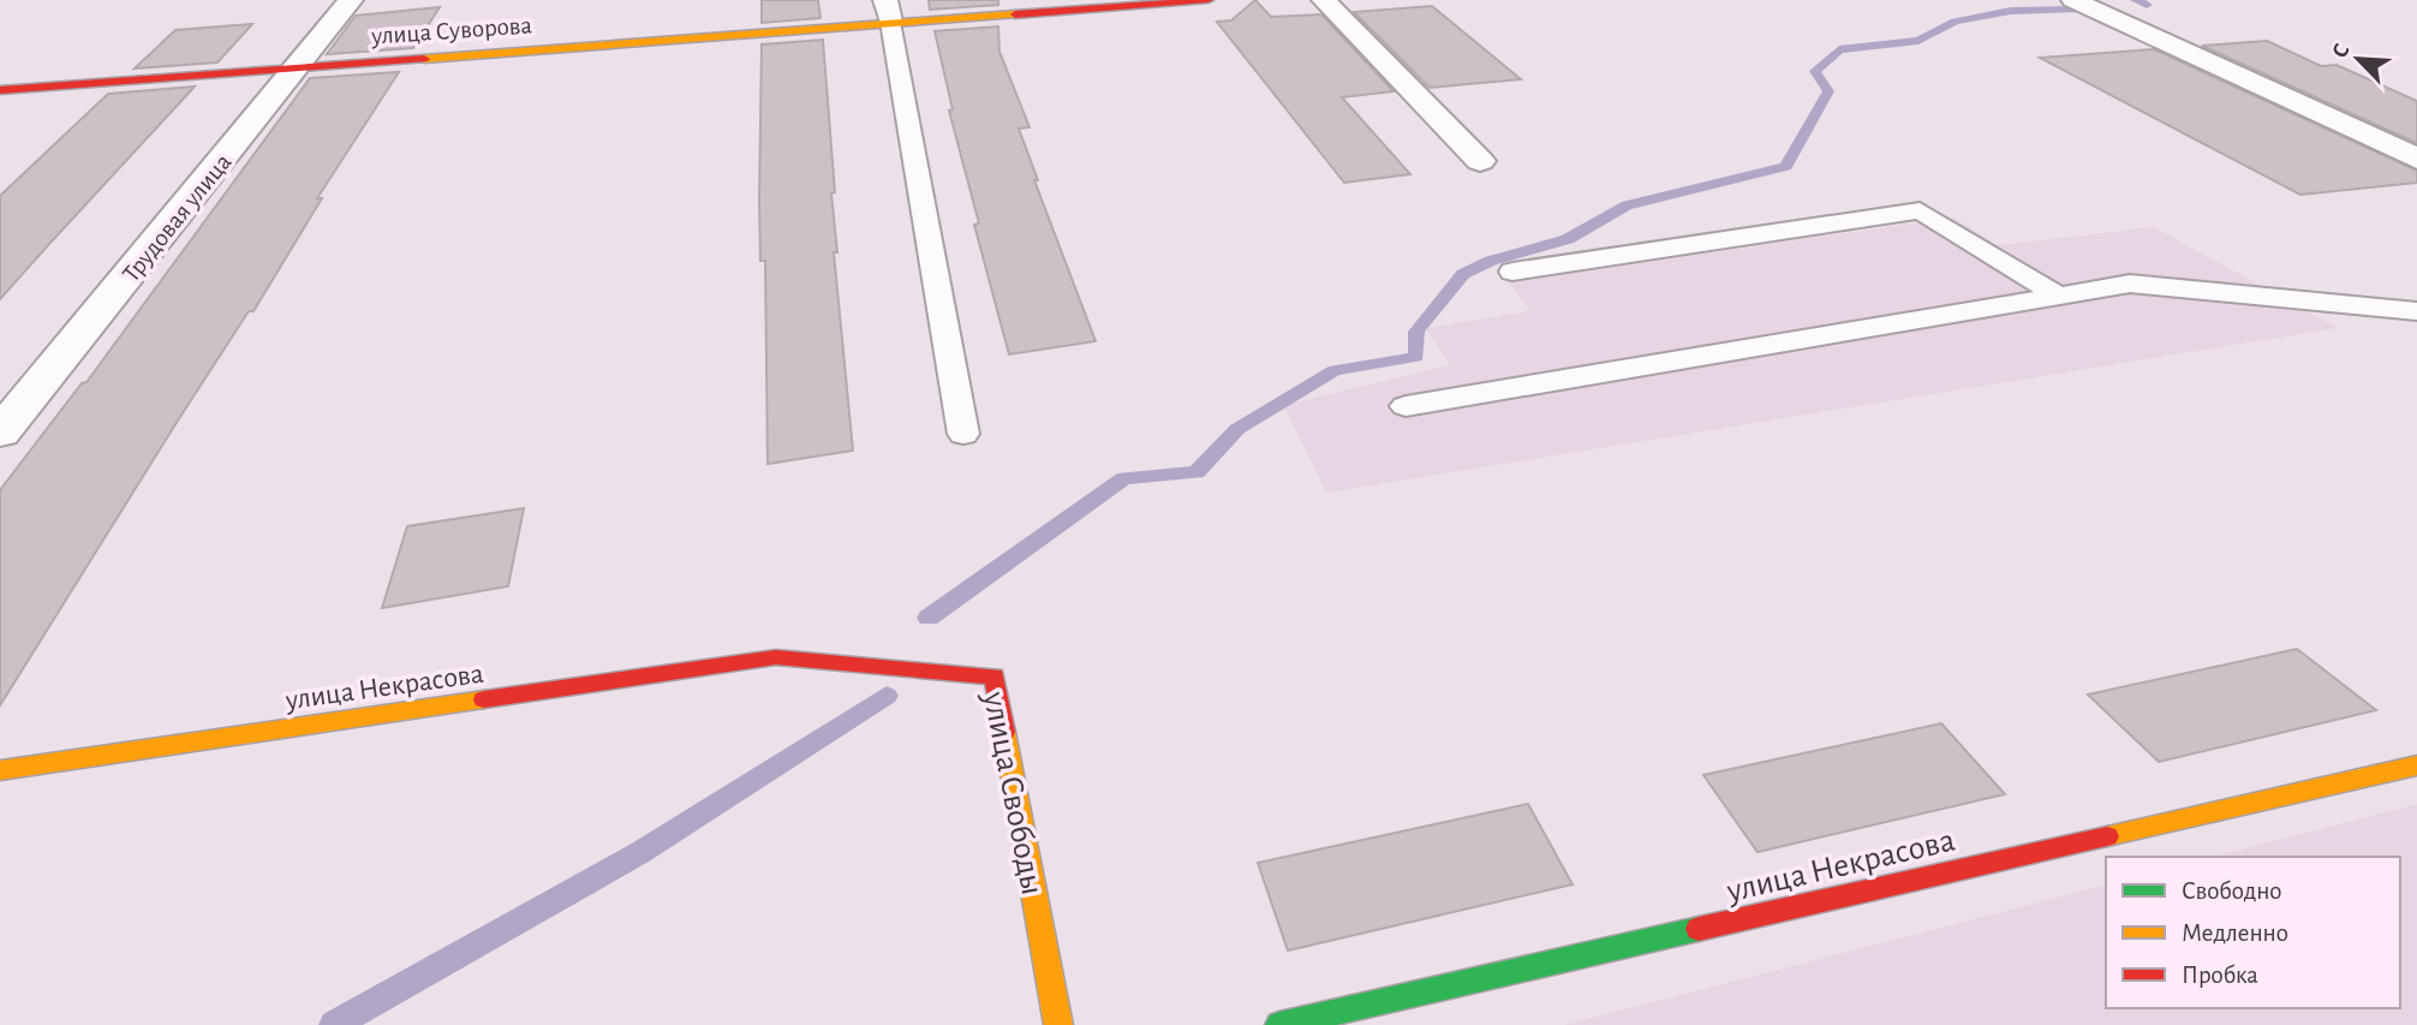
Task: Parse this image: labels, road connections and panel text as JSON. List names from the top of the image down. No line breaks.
{"streets":{"street":["улица Суворова","Трудовая улица","улица Некрасова","улица Свободы"]},"crossings":[["улица Суворова","Трудовая улица"],["улица Некрасова","улица Свободы"]],"legend":["Свободно","Медленно","Пробка"],"north":"top left"}
